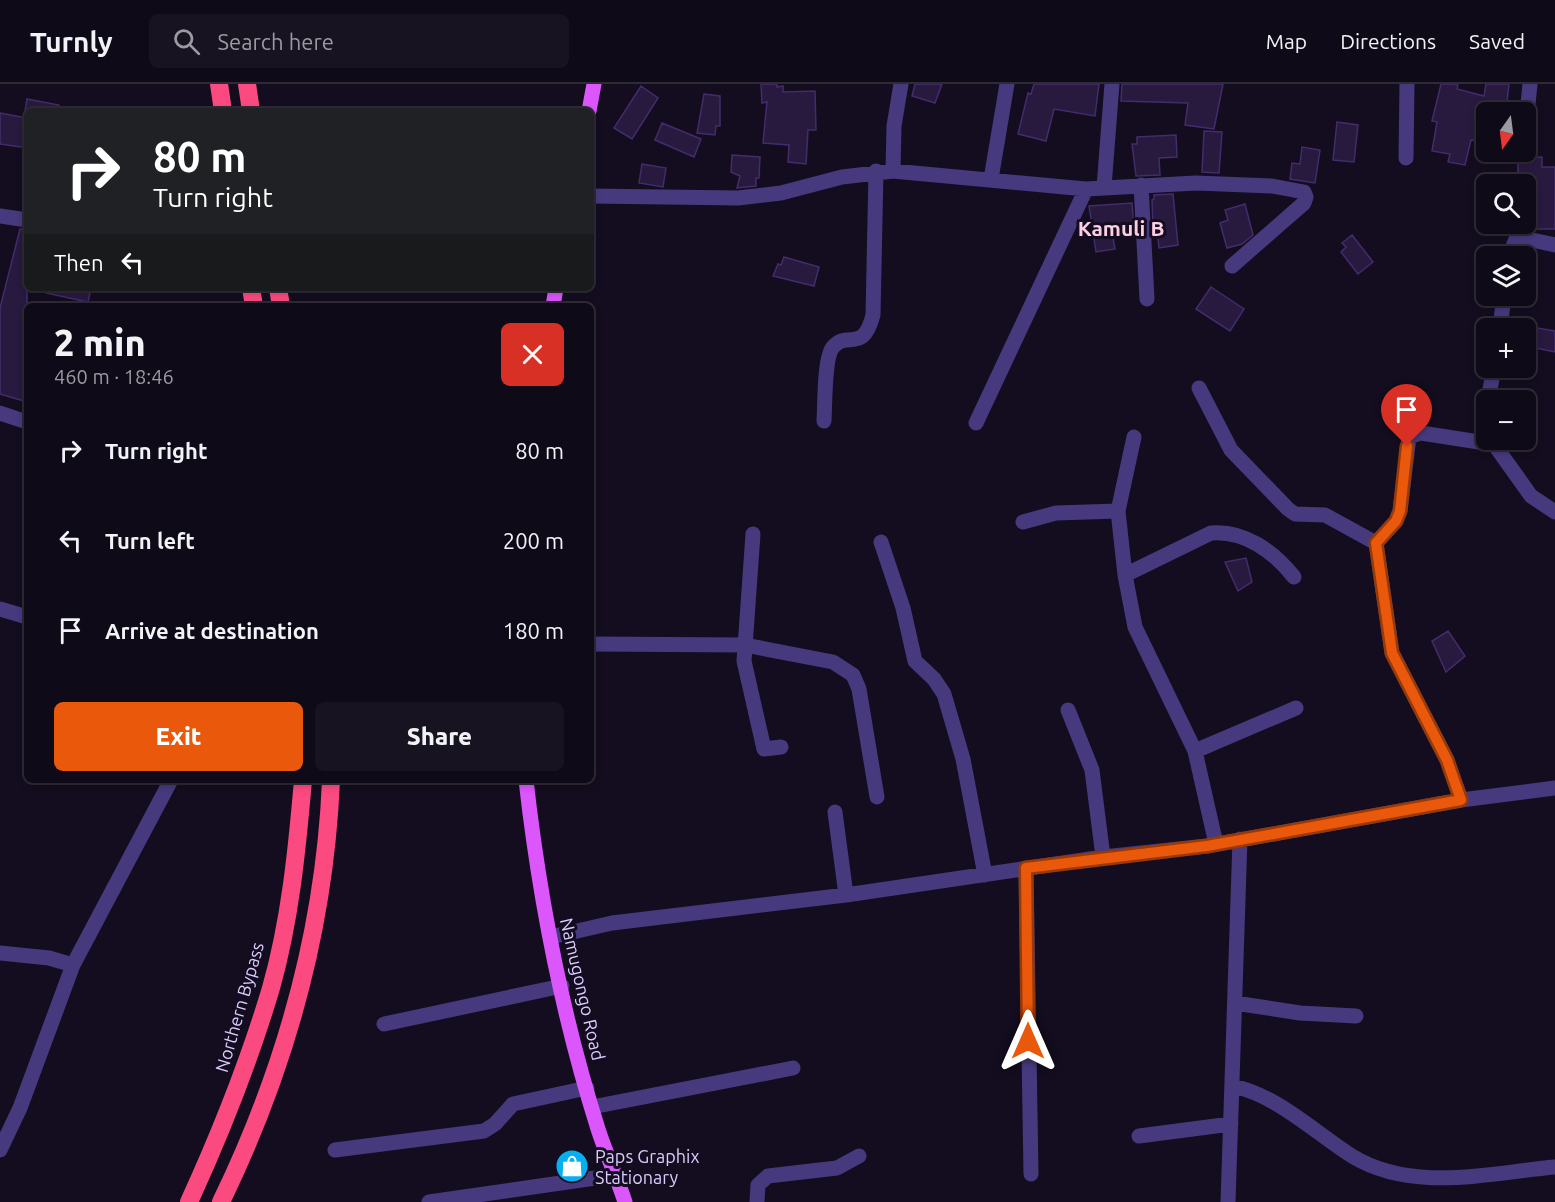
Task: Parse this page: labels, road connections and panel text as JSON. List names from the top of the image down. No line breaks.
{"streets":{"highway":["Northern Bypass"],"main road":["Namugongo Road"]},"districts":["Kamuli B"],"places":{"shop":["Paps Graphix Stationary"]},"north":"bottom","page":{"header":"Turnly","search":"Search here","nav":["Map","Directions","Saved"],"map_buttons":["+","−"],"turn":["80 m","Turn right"],"then":"Then","heading":["2 min","460 m · 18:46"],"list":[{"name":"Turn right","value":"80 m"},{"name":"Turn left","value":"200 m"},{"name":"Arrive at destination","value":"180 m"}],"buttons":["Exit","Share"]}}
